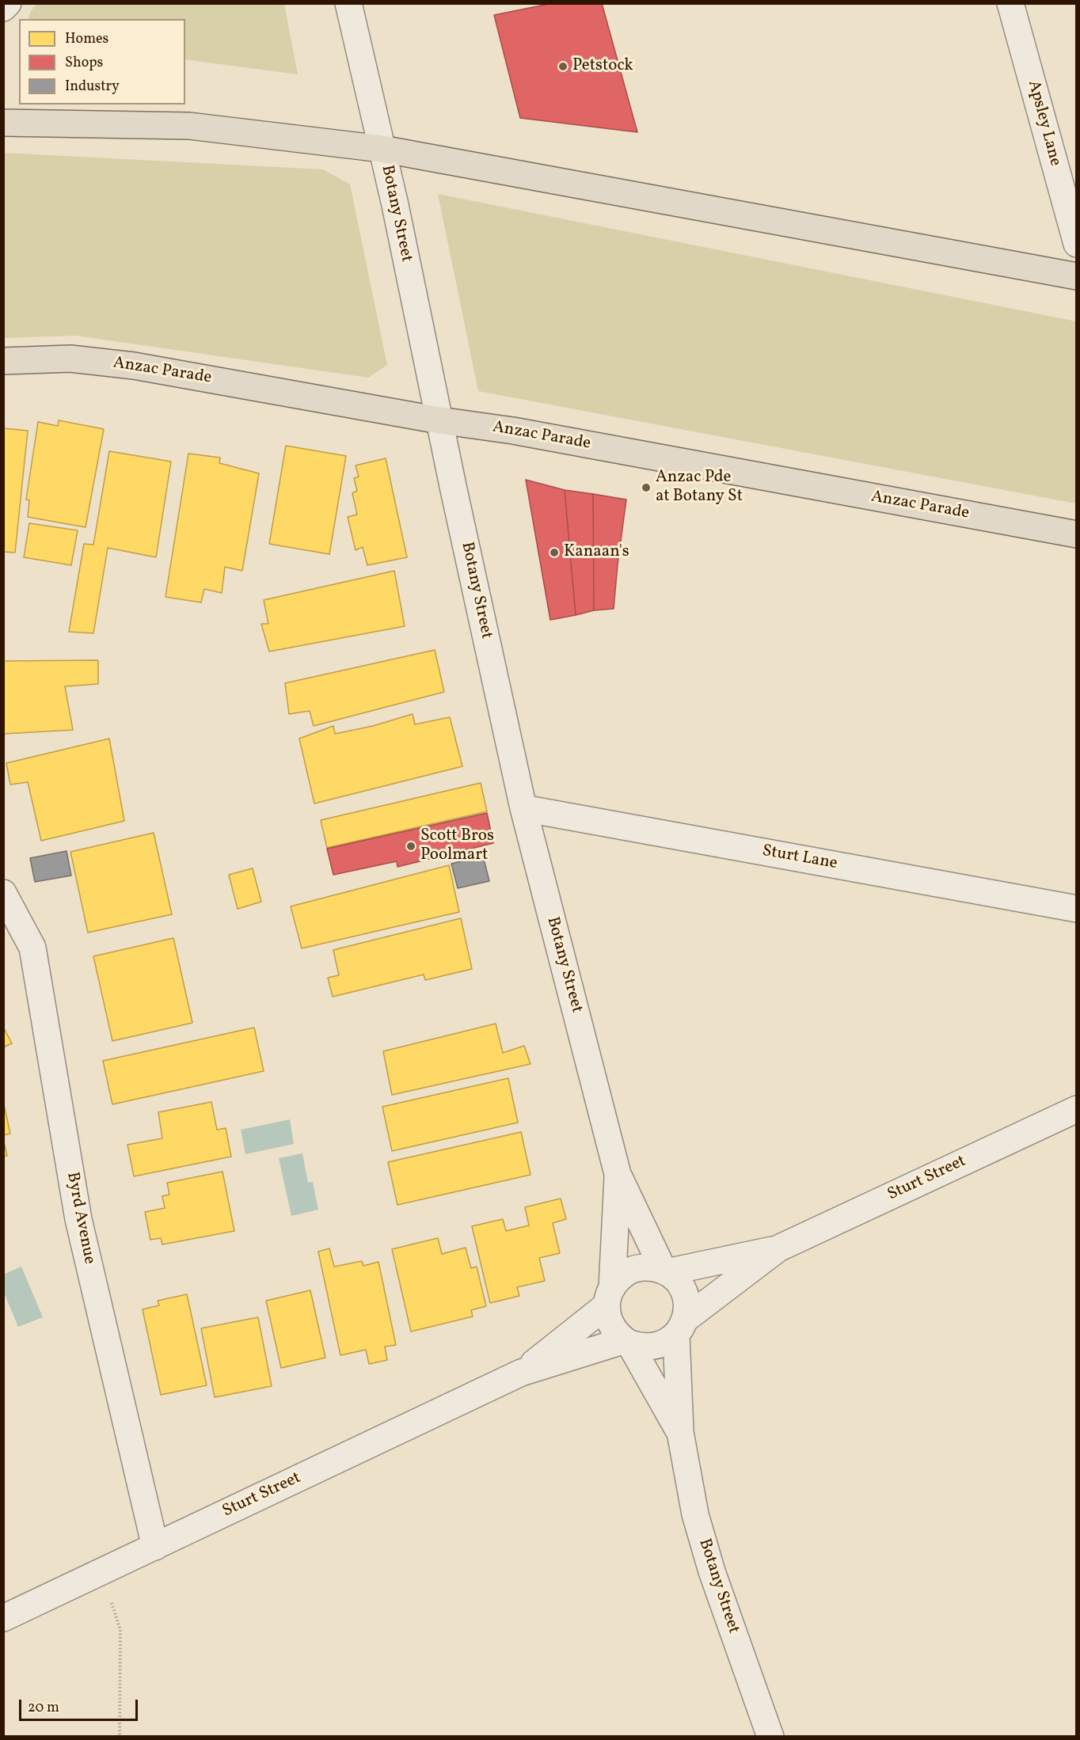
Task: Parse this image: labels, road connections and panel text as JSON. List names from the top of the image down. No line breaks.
{"streets":{"main road":["Anzac Parade"],"street":["Apsley Lane","Botany Street","Sturt Lane","Sturt Street","Byrd Avenue"]},"crossings":[["Botany Street","Anzac Parade"],["Botany Street","Sturt Lane"],["Botany Street","Sturt Street"],["Sturt Street","Byrd Avenue"]],"places":["Petstock","Anzac Pde at Botany St","Kanaan's","Scott Bros Poolmart"],"legend":["Homes","Shops","Industry"],"scale_bar":"20 m"}
